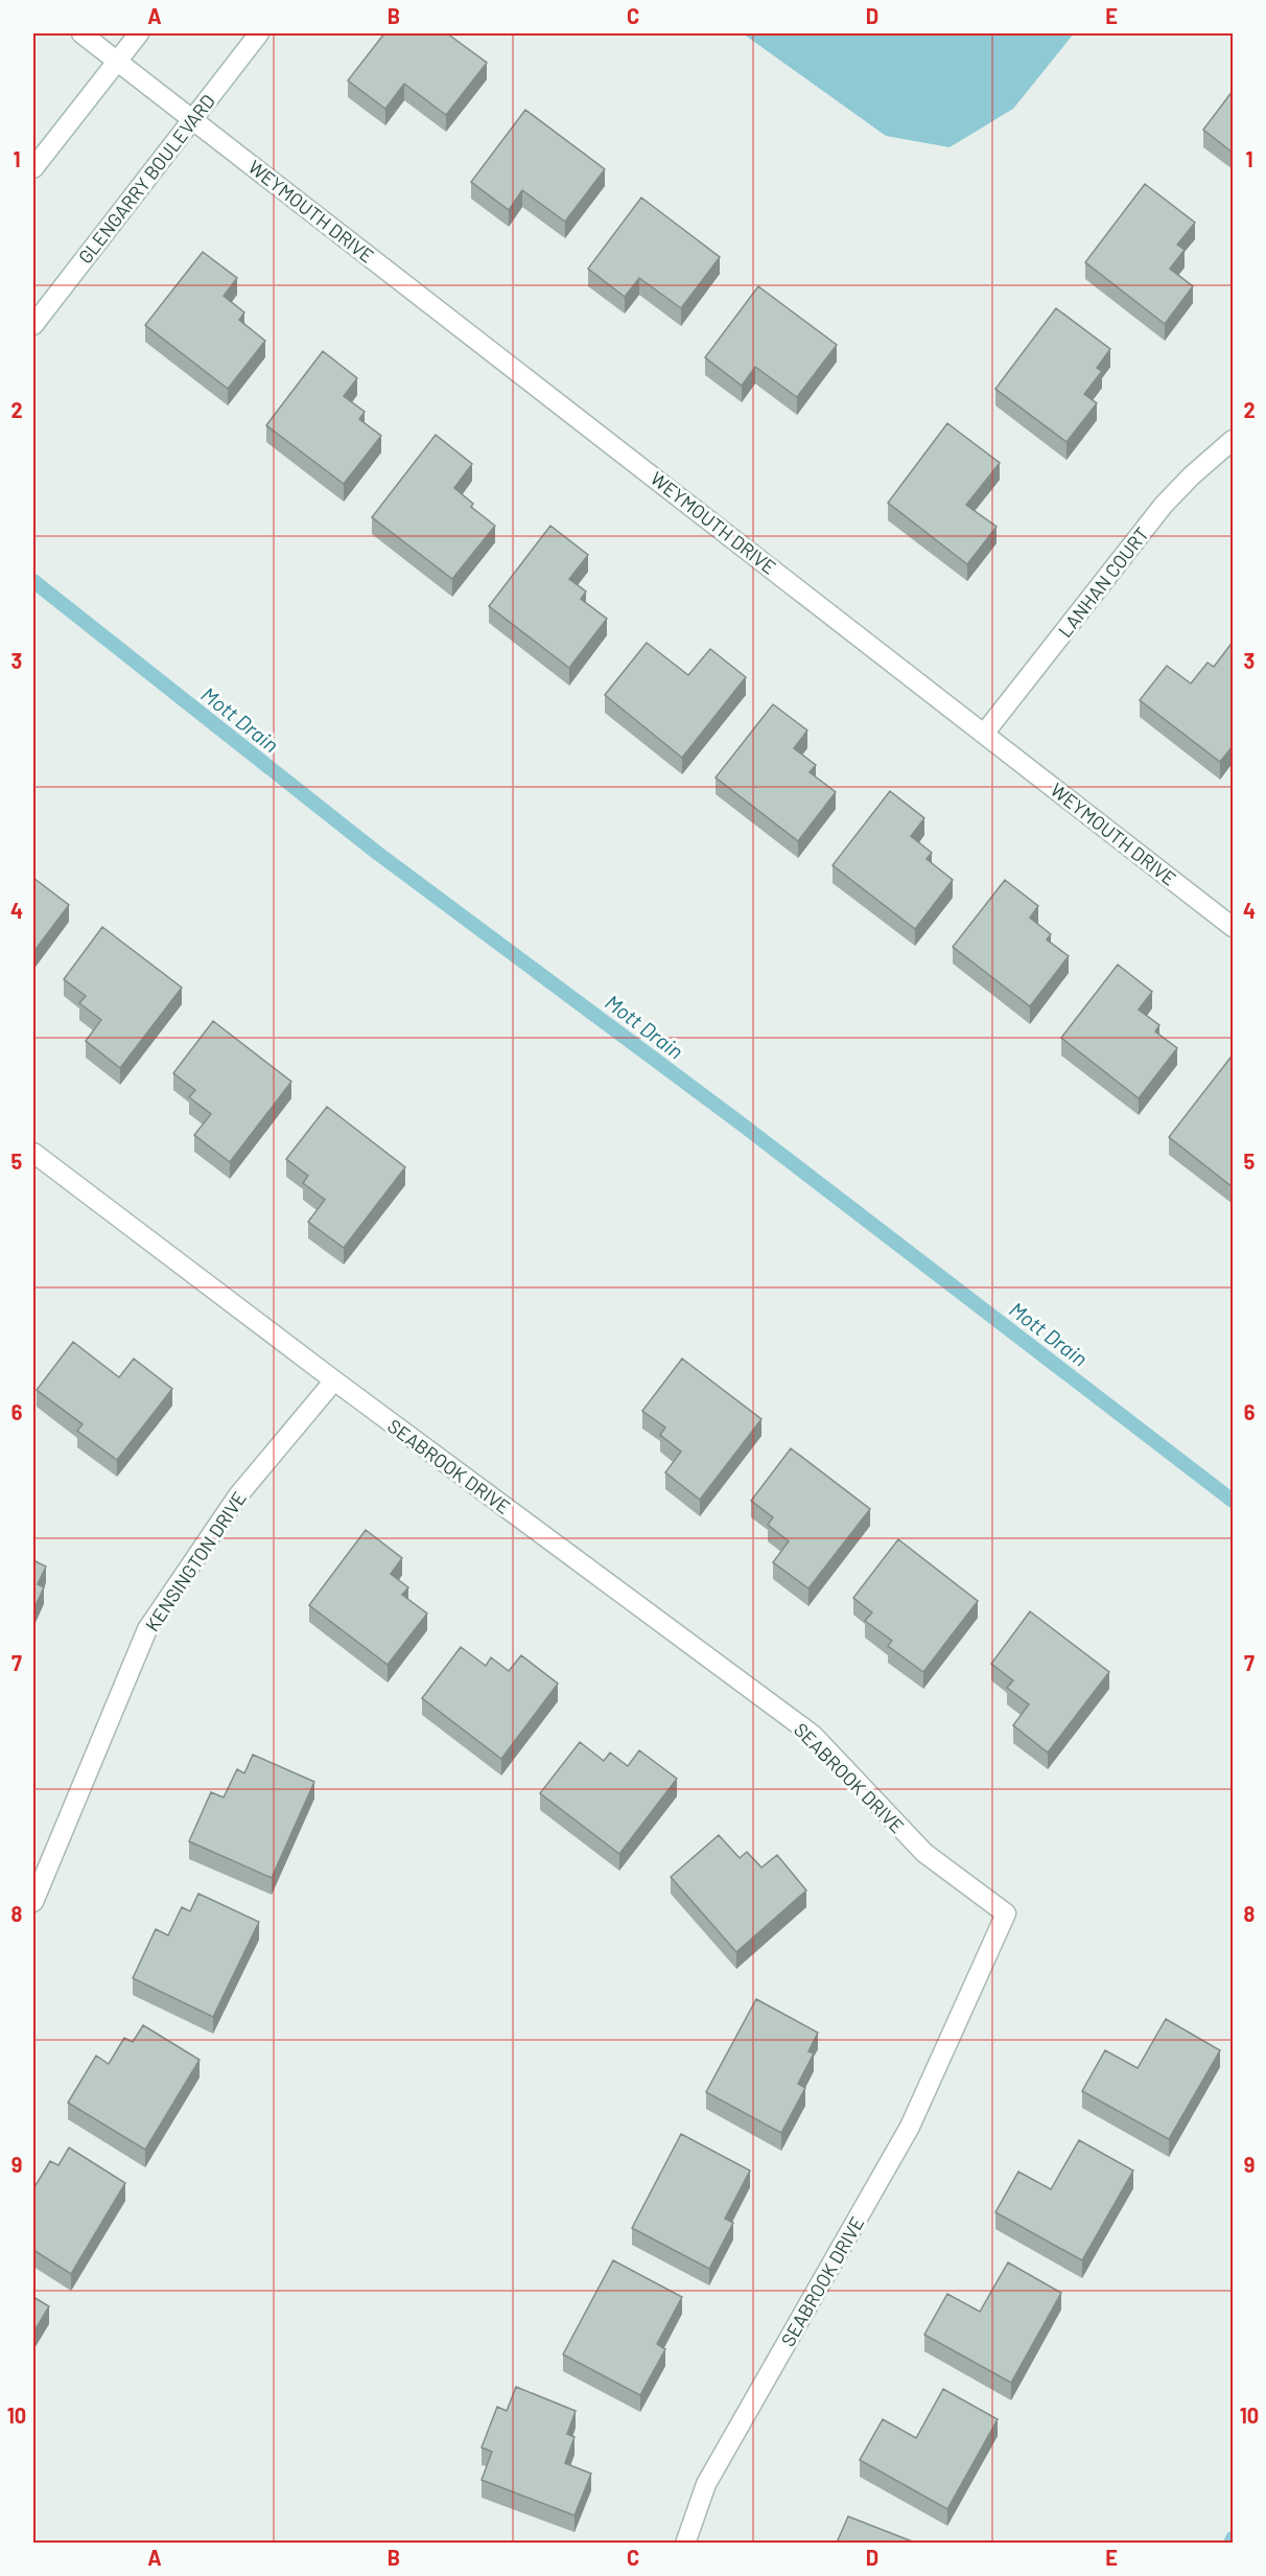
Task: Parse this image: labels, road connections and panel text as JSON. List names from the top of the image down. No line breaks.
{"streets":{"street":["GLENGARRY BOULEVARD","WEYMOUTH DRIVE","LANHAN COURT","SEABROOK DRIVE","KENSINGTON DRIVE"]},"crossings":[["GLENGARRY BOULEVARD","WEYMOUTH DRIVE"],["WEYMOUTH DRIVE","LANHAN COURT"],["SEABROOK DRIVE","KENSINGTON DRIVE"]],"water":["Mott Drain"],"grid":{"columns":["A","B","C","D","E"],"rows":["1","2","3","4","5","6","7","8","9","10"]}}
